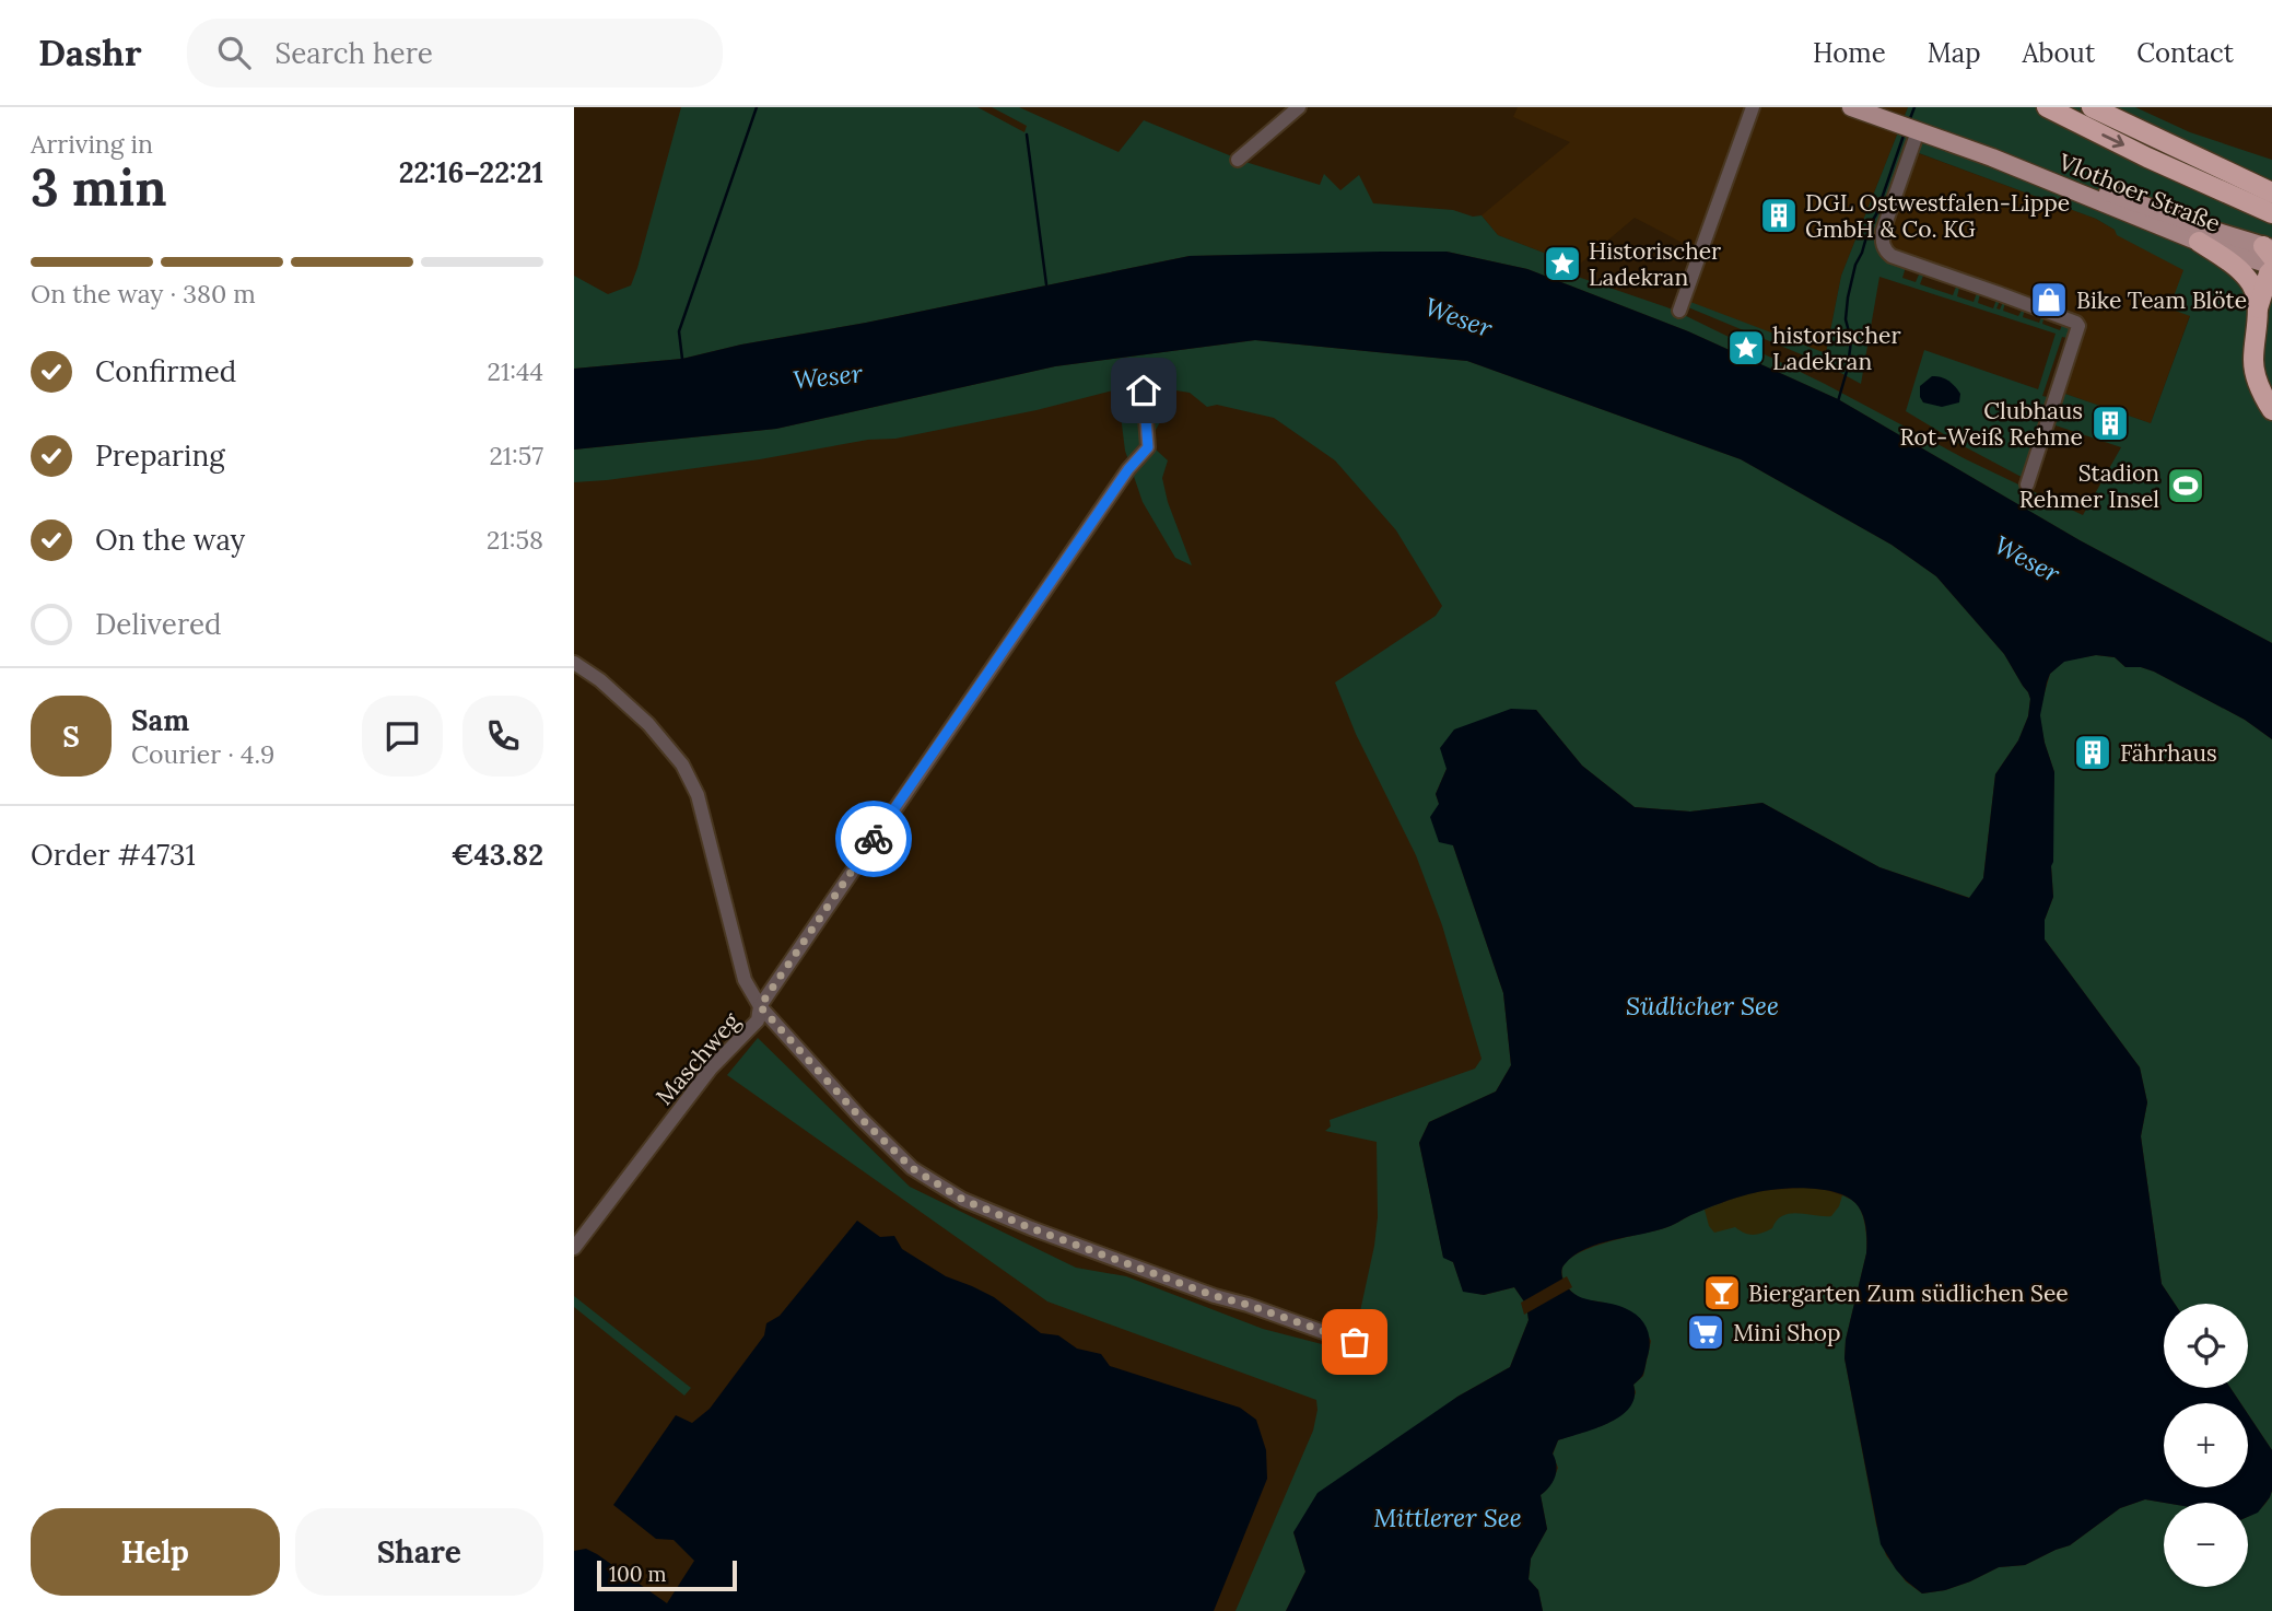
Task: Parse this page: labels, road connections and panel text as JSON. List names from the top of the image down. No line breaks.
{"streets":{"main road":["Vlothoer Straße"],"street":["Maschweg"]},"water":["Weser","Südlicher See","Mittlerer See"],"places":{"building":["DGL Ostwestfalen-Lippe GmbH & Co. KG","Clubhaus Rot-Weiß Rehme","Fährhaus"],"place":["Historischer Ladekran","historischer Ladekran"],"shop":["Bike Team Blöte"],"sports":["Stadion Rehmer Insel"],"bar":["Biergarten Zum südlichen See"],"supermarket":["Mini Shop"]},"scale_bar":"100 m","page":{"header":"Dashr","search":"Search here","nav":["Home","Map","About","Contact"],"heading":["3 min","Arriving in","22:16–22:21"],"panel":["Sam","Courier · 4.9","Order #4731","€43.82"],"bar":"On the way · 380 m","list":[["Confirmed","21:44"],["Preparing","21:57"],["On the way","21:58"],"Delivered"],"round":"S","map_buttons":["+","−"],"buttons":["Help","Share"],"scale":"100 m"}}
